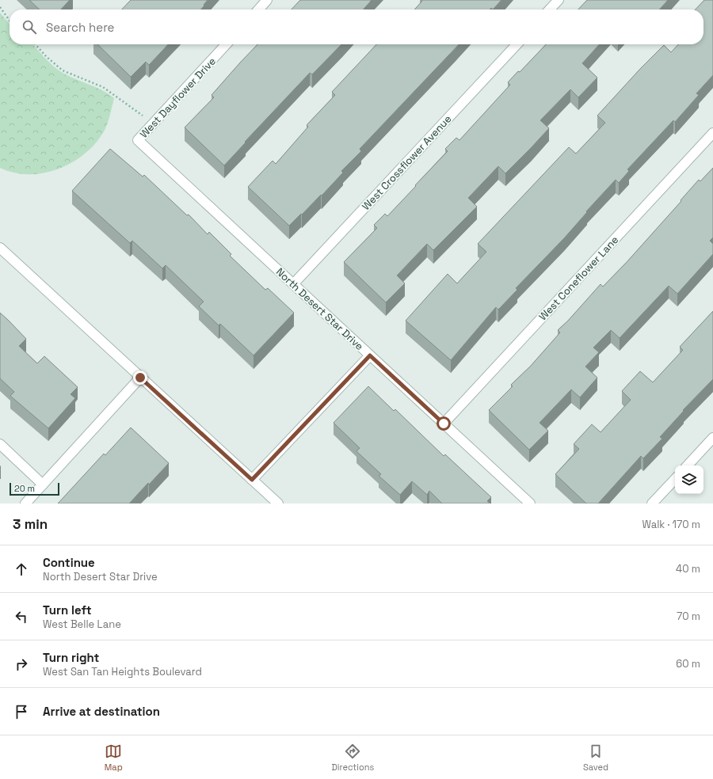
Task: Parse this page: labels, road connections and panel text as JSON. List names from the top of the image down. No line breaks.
{"streets":{"street":["West Dayflower Drive","West Crossflower Avenue","West Coneflower Lane","North Desert Star Drive"]},"crossings":[["West Dayflower Drive","North Desert Star Drive"],["West Crossflower Avenue","North Desert Star Drive"],["West Coneflower Lane","North Desert Star Drive"]],"scale_bar":"20 m","page":{"search":"Search here","scale":"20 m","heading":["3 min","Walk · 170 m"],"list":[["Continue","North Desert Star Drive","40 m"],["Turn left","West Belle Lane","70 m"],["Turn right","West San Tan Heights Boulevard","60 m"],"Arrive at destination"],"nav":["Map","Directions","Saved"]}}
